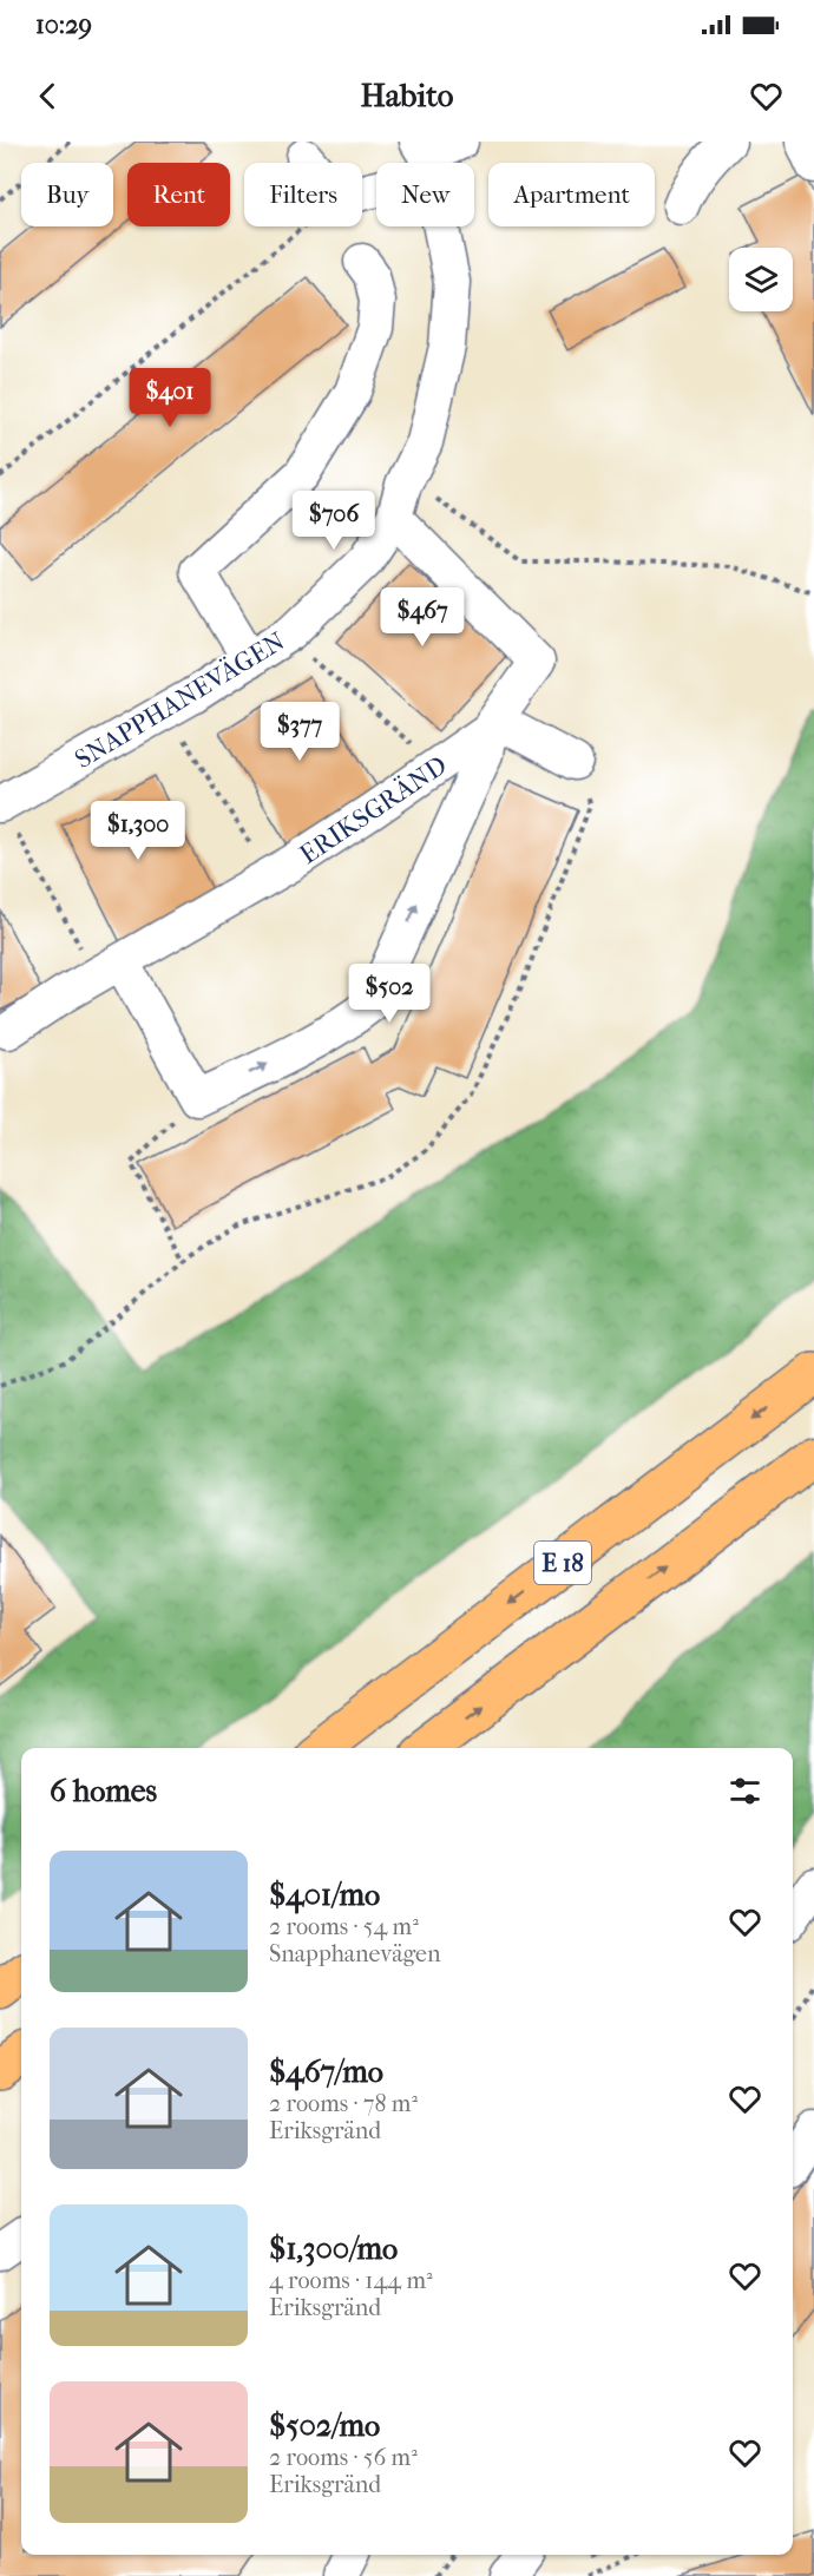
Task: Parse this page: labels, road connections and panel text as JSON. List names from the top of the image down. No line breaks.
{"streets":{"highway":["E 18"],"street":["SNAPPHANEVÄGEN","ERIKSGRÄND"]},"crossings":[["SNAPPHANEVÄGEN","ERIKSGRÄND"]],"page":{"status":"10:29","header":"Habito","chip":["Buy","Rent","Filters","New","Apartment"],"price":["$401","$706","$467","$377","$1,300","$502"],"heading":"6 homes","list":[{"name":"$401/mo","note":"2 rooms · 54 m² · Snapphanevägen"},{"name":"$467/mo","note":"2 rooms · 78 m² · Eriksgränd"},{"name":"$1,300/mo","note":"4 rooms · 144 m² · Eriksgränd"},{"name":"$502/mo","note":"2 rooms · 56 m² · Eriksgränd"}]}}
